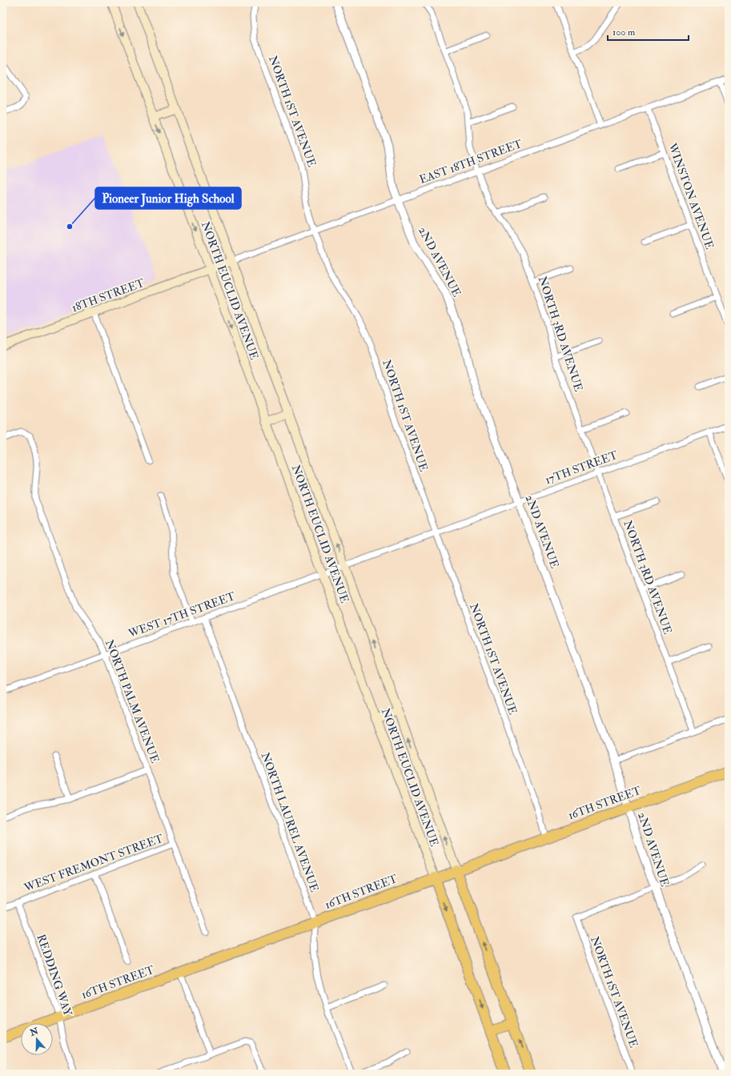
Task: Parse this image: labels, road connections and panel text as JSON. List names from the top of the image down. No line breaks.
{"streets":{"main road":["EAST 18TH STREET","NORTH EUCLID AVENUE","18TH STREET","16TH STREET"],"street":["NORTH 1ST AVENUE","WINSTON AVENUE","2ND AVENUE","NORTH 3RD AVENUE","17TH STREET","WEST 17TH STREET","NORTH PALM AVENUE","NORTH LAUREL AVENUE","WEST FREMONT STREET","REDDING WAY"]},"crossings":[["NORTH 1ST AVENUE","EAST 18TH STREET"],["NORTH 1ST AVENUE","2ND AVENUE"],["NORTH 1ST AVENUE","17TH STREET"],["NORTH 1ST AVENUE","16TH STREET"],["EAST 18TH STREET","WINSTON AVENUE"],["EAST 18TH STREET","2ND AVENUE"],["EAST 18TH STREET","NORTH EUCLID AVENUE"],["EAST 18TH STREET","18TH STREET"],["EAST 18TH STREET","NORTH 3RD AVENUE"],["2ND AVENUE","17TH STREET"],["2ND AVENUE","16TH STREET"],["NORTH EUCLID AVENUE","18TH STREET"],["NORTH EUCLID AVENUE","17TH STREET"],["NORTH EUCLID AVENUE","WEST 17TH STREET"],["NORTH EUCLID AVENUE","16TH STREET"],["NORTH 3RD AVENUE","17TH STREET"],["17TH STREET","WEST 17TH STREET"],["WEST 17TH STREET","NORTH PALM AVENUE"],["WEST 17TH STREET","NORTH LAUREL AVENUE"],["NORTH PALM AVENUE","WEST FREMONT STREET"],["16TH STREET","NORTH LAUREL AVENUE"],["16TH STREET","REDDING WAY"],["WEST FREMONT STREET","REDDING WAY"]],"places":["Pioneer Junior High School"],"scale_bar":"100 m","north":"top"}
